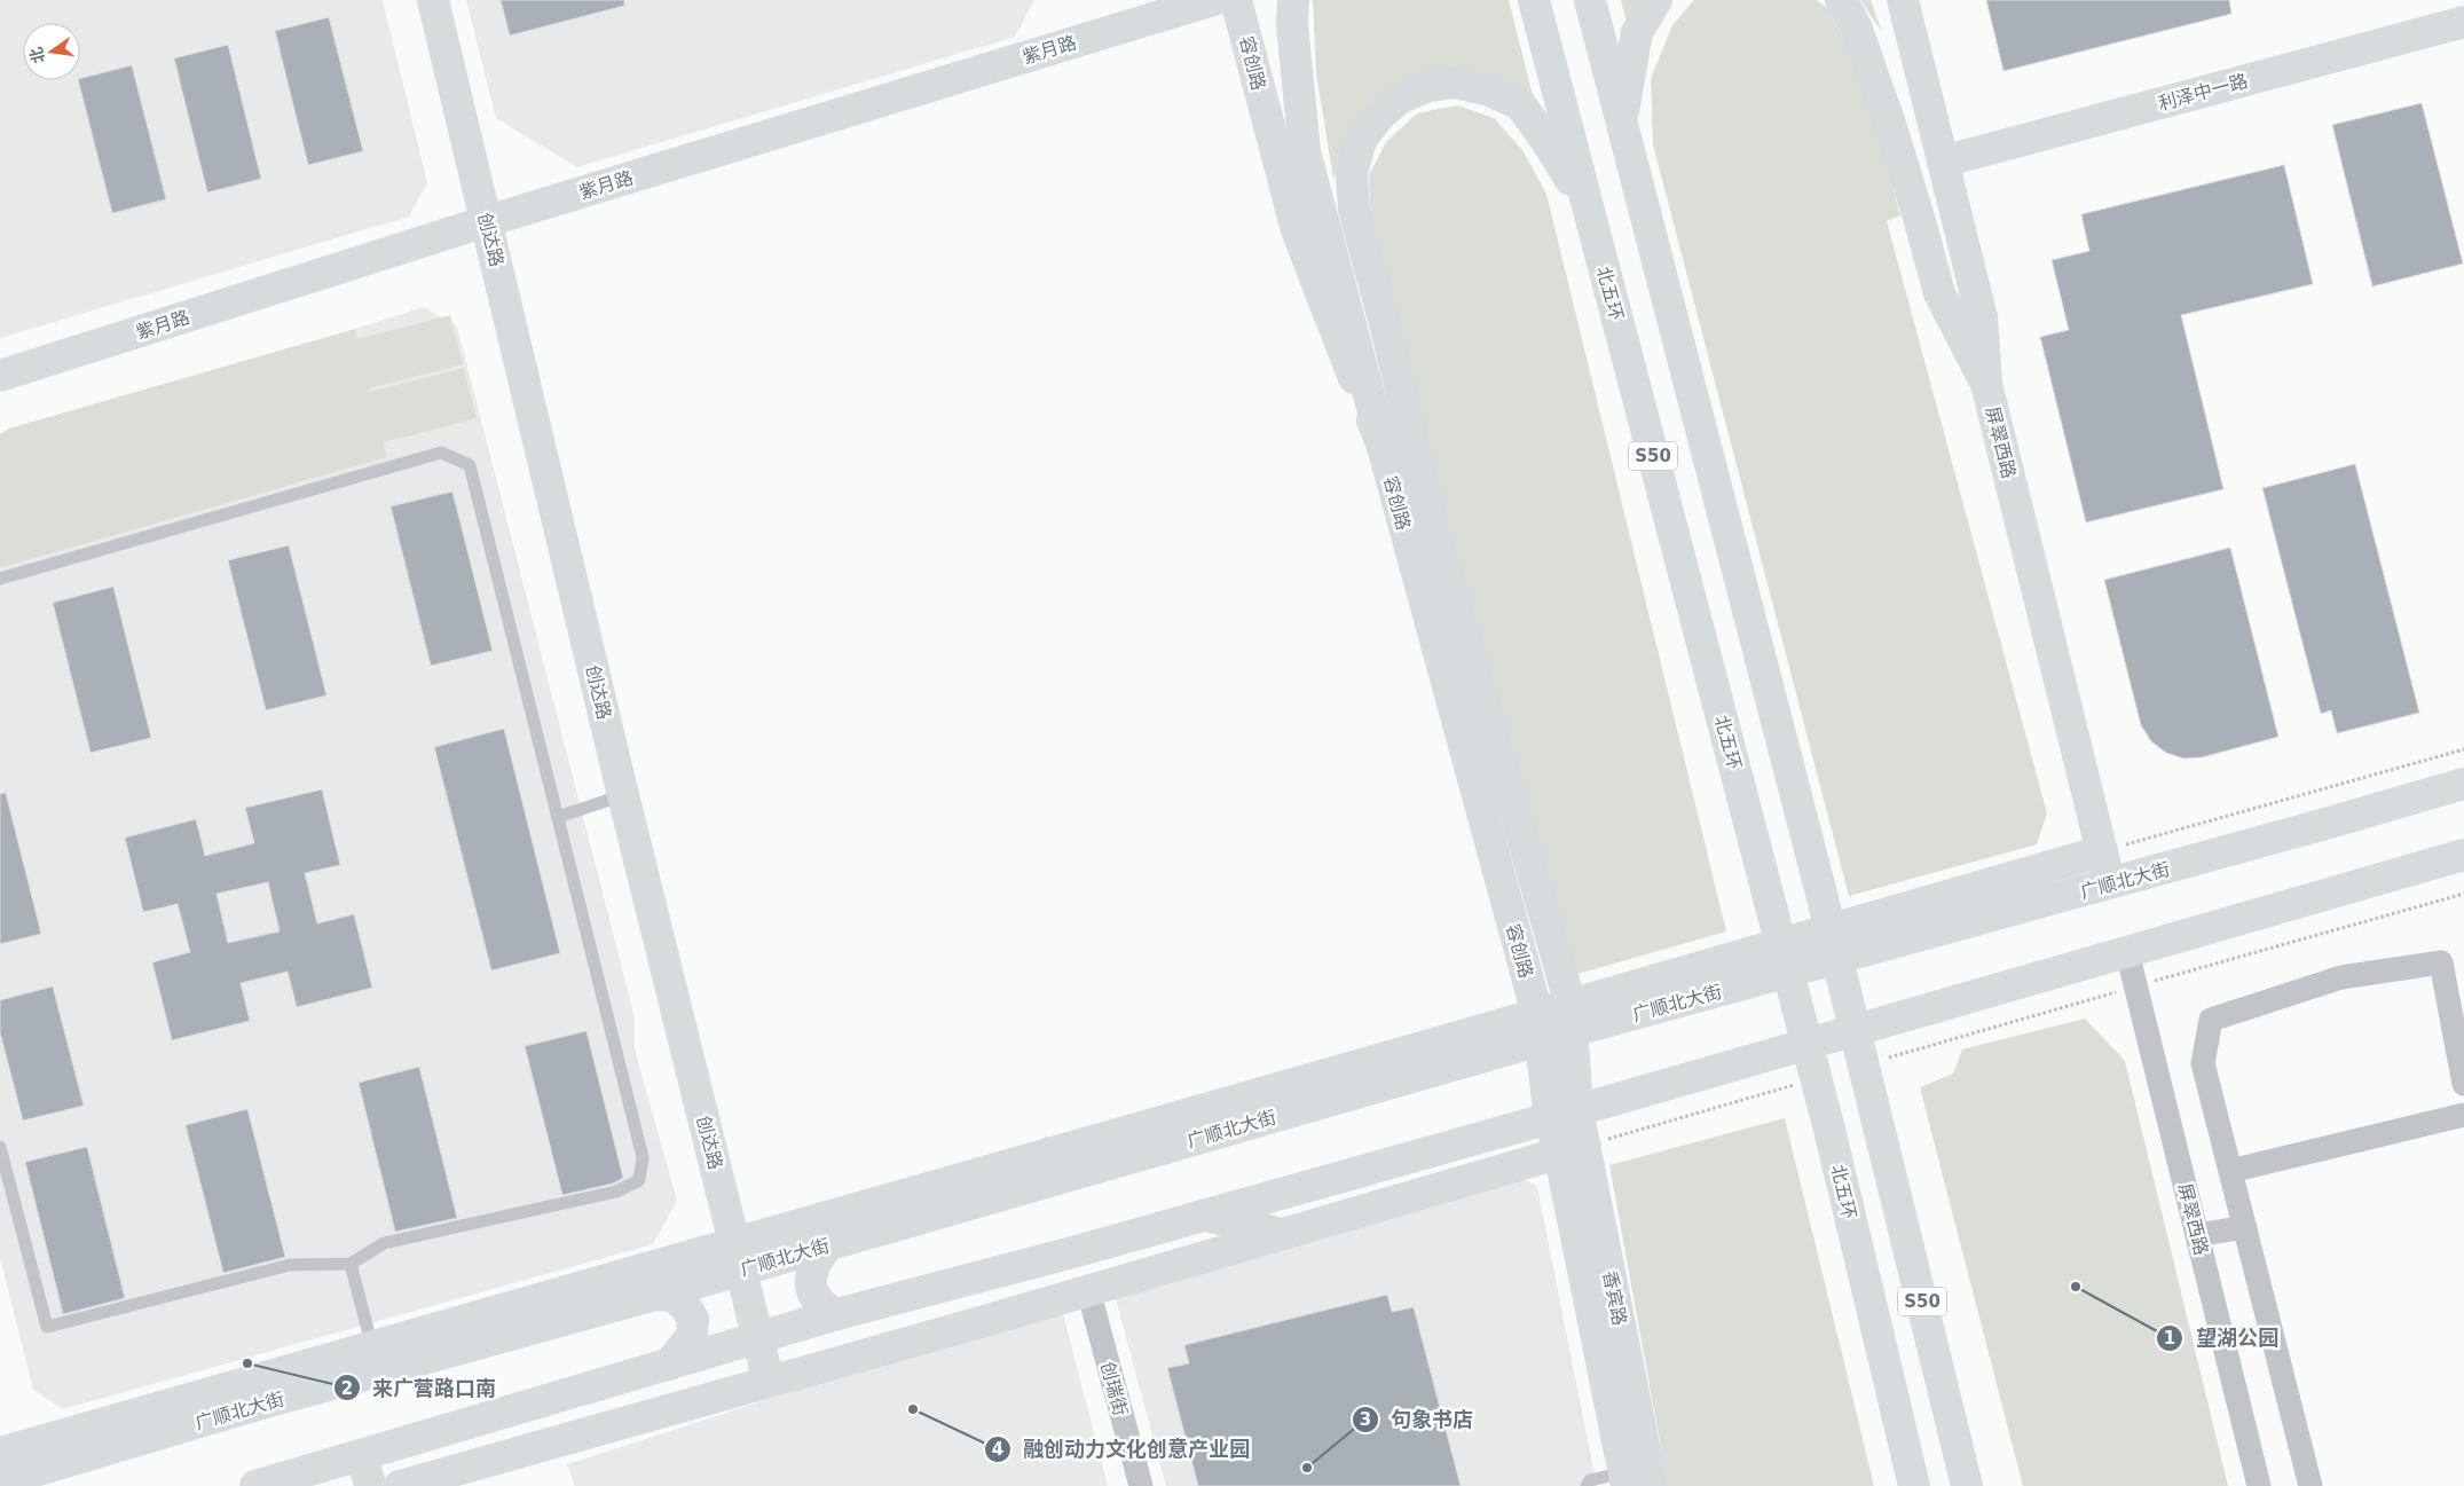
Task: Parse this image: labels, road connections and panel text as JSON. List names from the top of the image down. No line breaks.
{"streets":{"main road":["紫月路","容创路","利泽中一路","创达路","北五环","屏翠西路","S50","广顺北大街","香宾路"],"street":["创瑞街"]},"crossings":[["紫月路","创达路"],["容创路","广顺北大街"],["容创路","香宾路"],["利泽中一路","屏翠西路"],["创达路","广顺北大街"],["屏翠西路","广顺北大街"]],"places":["望湖公园","来广营路口南","融创动力文化创意产业园","句象书店"],"north":"left"}
